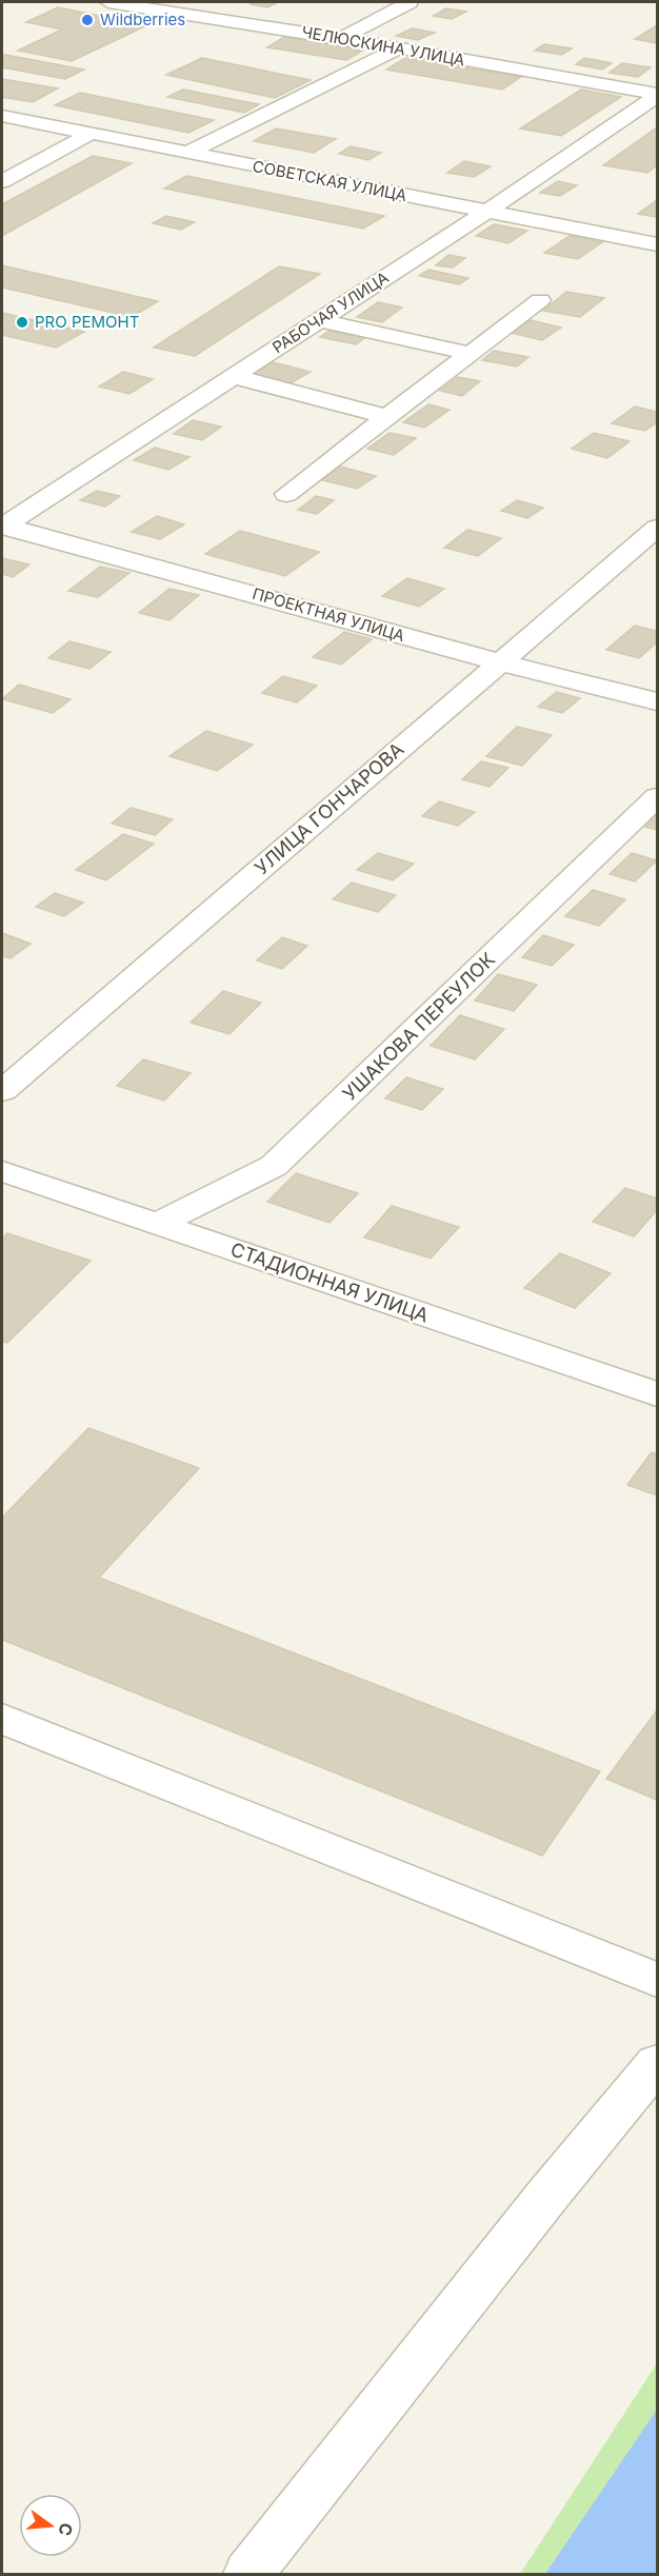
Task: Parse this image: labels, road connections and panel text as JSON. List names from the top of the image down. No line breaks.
{"streets":{"street":["ЧЕЛЮСКИНА УЛИЦА","СОВЕТСКАЯ УЛИЦА","РАБОЧАЯ УЛИЦА","ПРОЕКТНАЯ УЛИЦА","УЛИЦА ГОНЧАРОВА","УШАКОВА ПЕРЕУЛОК","СТАДИОННАЯ УЛИЦА"]},"crossings":[["ЧЕЛЮСКИНА УЛИЦА","РАБОЧАЯ УЛИЦА"],["СОВЕТСКАЯ УЛИЦА","РАБОЧАЯ УЛИЦА"],["РАБОЧАЯ УЛИЦА","ПРОЕКТНАЯ УЛИЦА"],["ПРОЕКТНАЯ УЛИЦА","УЛИЦА ГОНЧАРОВА"],["УШАКОВА ПЕРЕУЛОК","СТАДИОННАЯ УЛИЦА"]],"places":["Wildberries","PRO РЕМОНТ"],"north":"right"}
